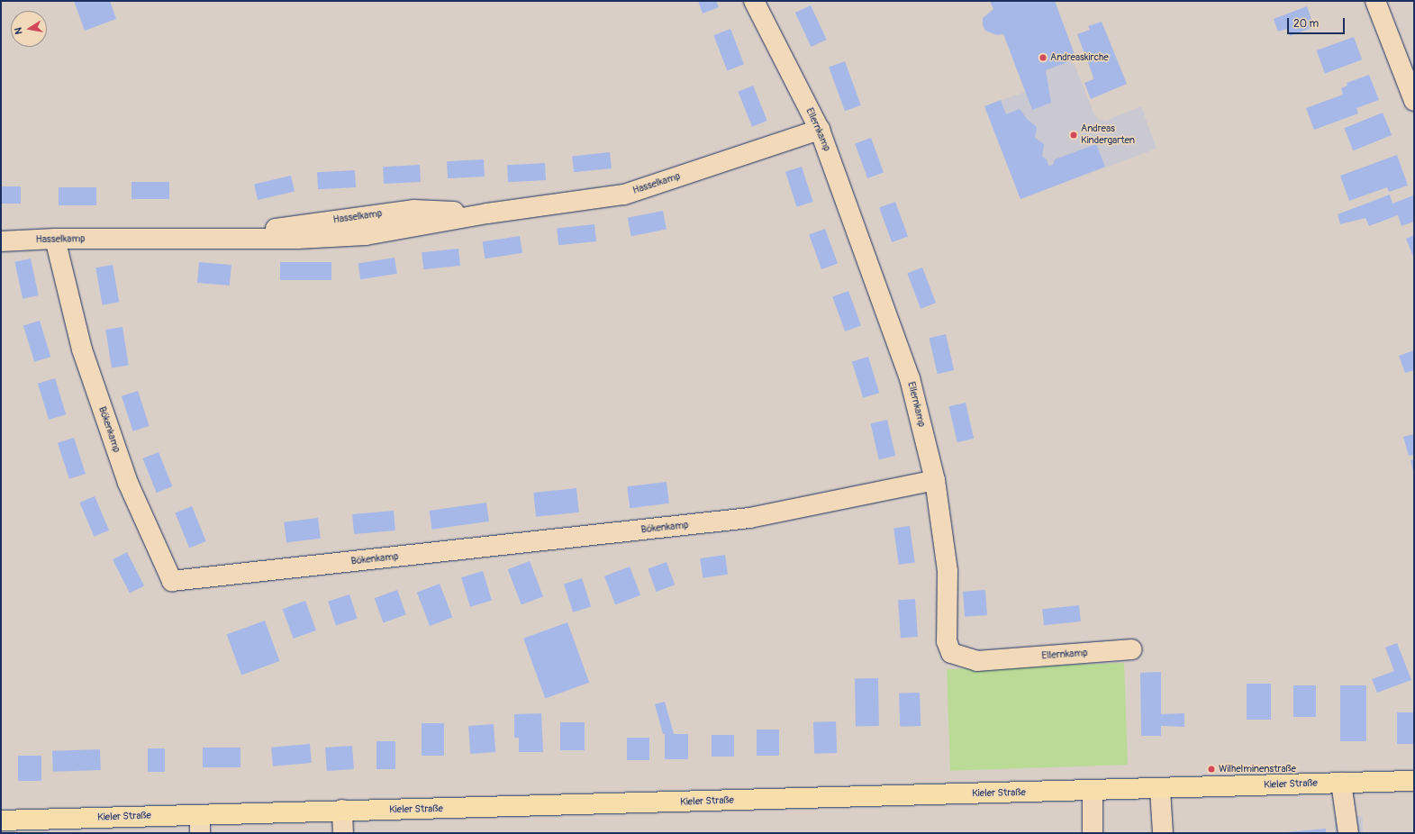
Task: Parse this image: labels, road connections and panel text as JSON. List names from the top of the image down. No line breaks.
{"streets":{"main road":["Kieler Straße"],"street":["Ellernkamp","Hasselkamp","Bökenkamp"]},"crossings":[["Ellernkamp","Hasselkamp"],["Ellernkamp","Bökenkamp"],["Hasselkamp","Bökenkamp"]],"places":["Andreaskirche","Andreas Kindergarten","Wilhelminenstraße"],"scale_bar":"20 m","north":"left"}
